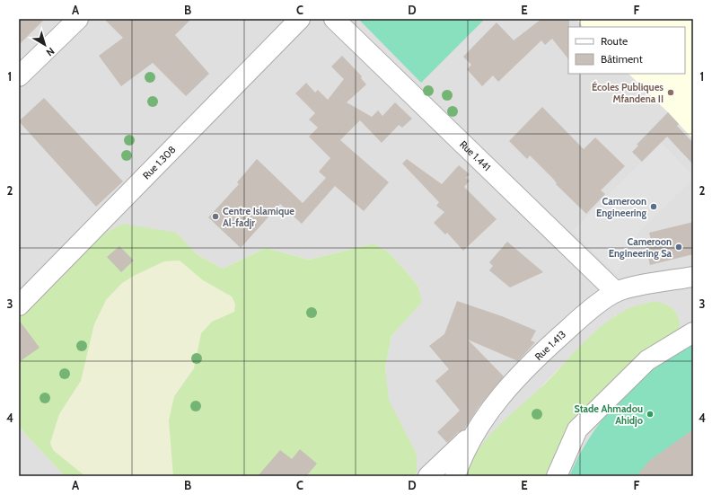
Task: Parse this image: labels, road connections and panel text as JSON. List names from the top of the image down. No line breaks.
{"streets":{"street":["Rue 1.441","Rue 1.308","Rue 1.413"]},"crossings":[["Rue 1.441","Rue 1.413"]],"places":["Écoles Publiques Mfandena II","Cameroon Engineering","Centre Islamique Al-fadjr","Cameroon Engineering Sa","Stade Ahmadou Ahidjo"],"legend":["Route","Bâtiment"],"north":"bottom right","grid":{"columns":["A","B","C","D","E","F"],"rows":["1","2","3","4"]}}
